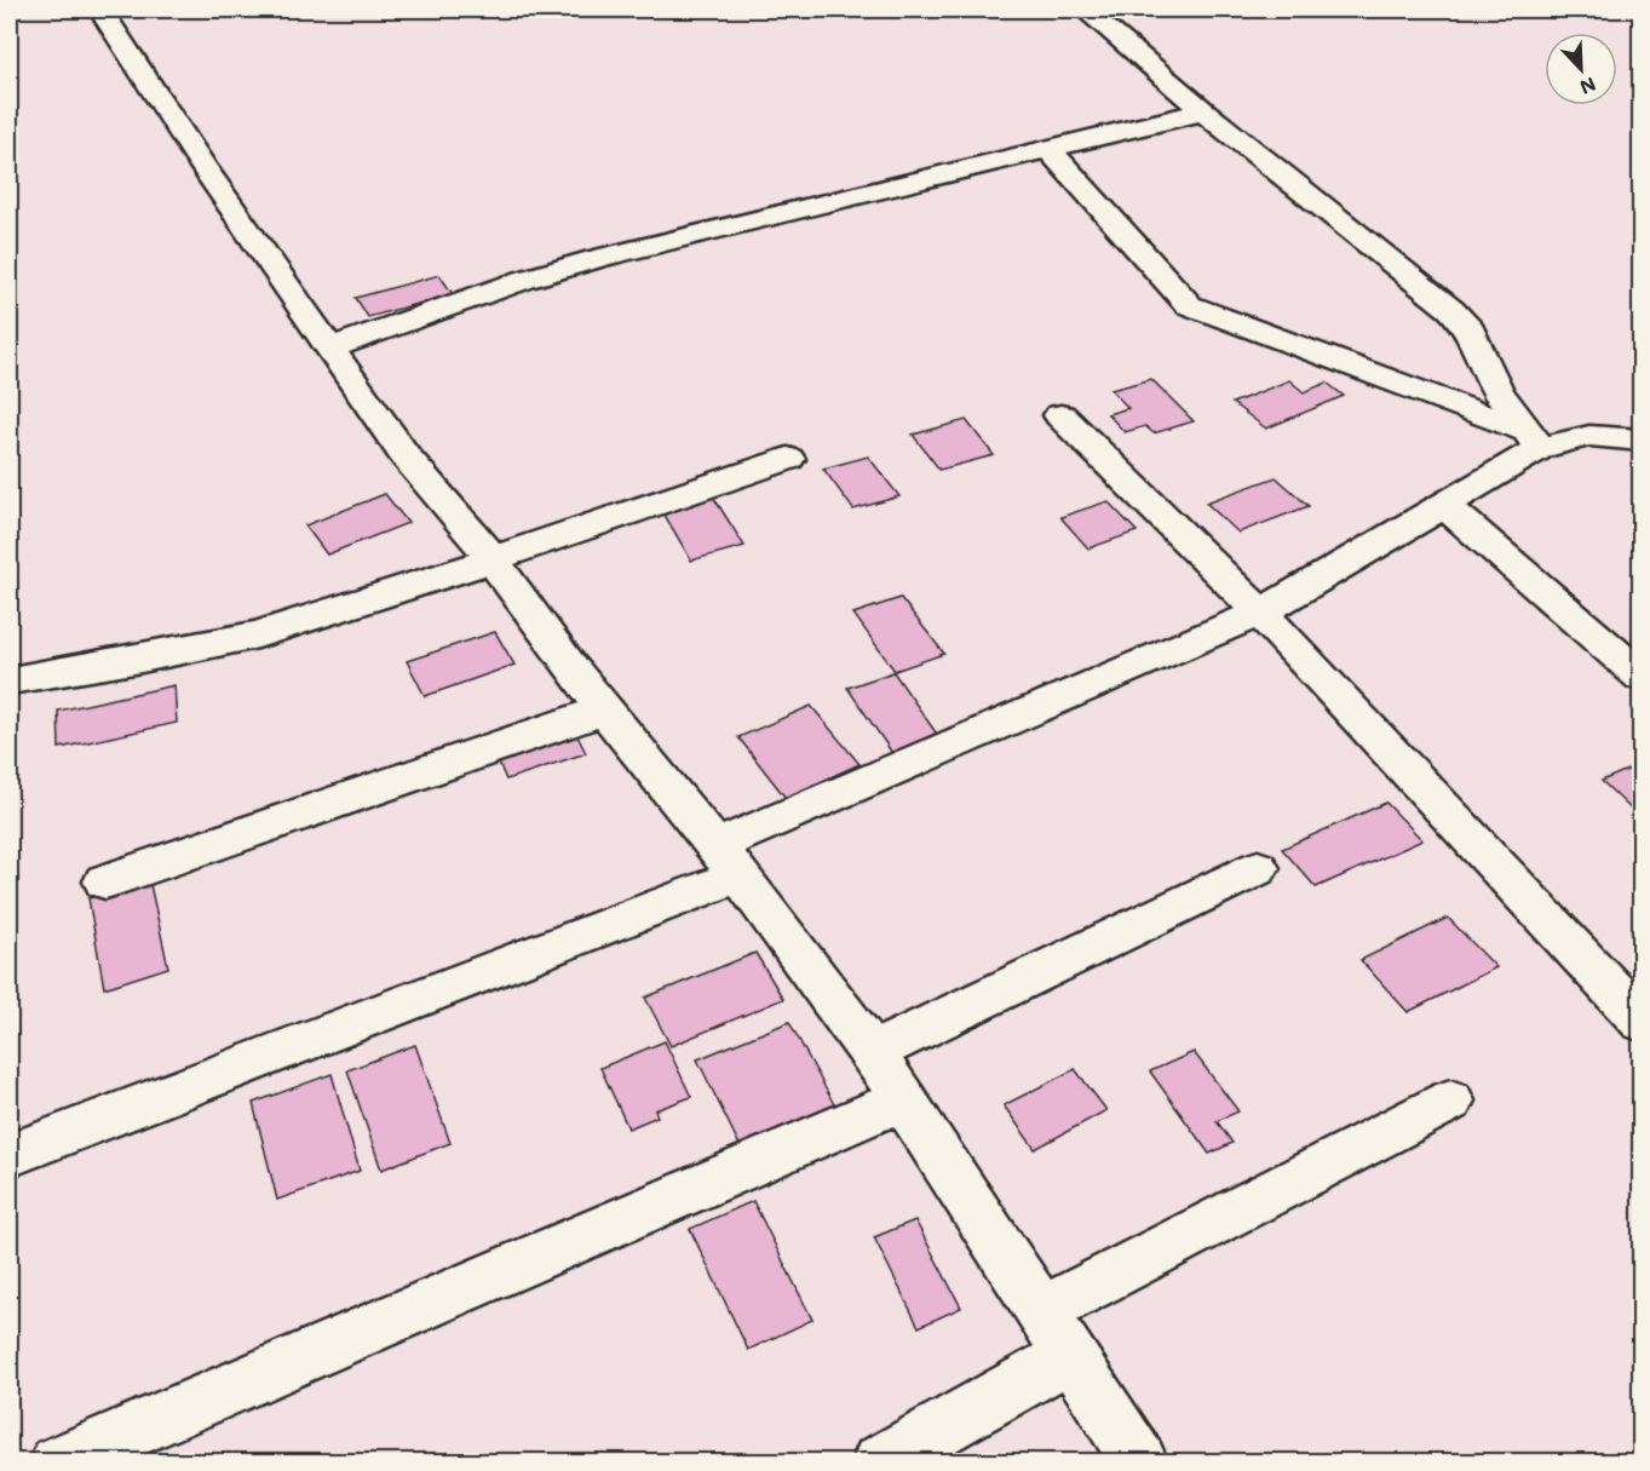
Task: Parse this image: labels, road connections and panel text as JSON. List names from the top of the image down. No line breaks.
{"north":"bottom right"}
